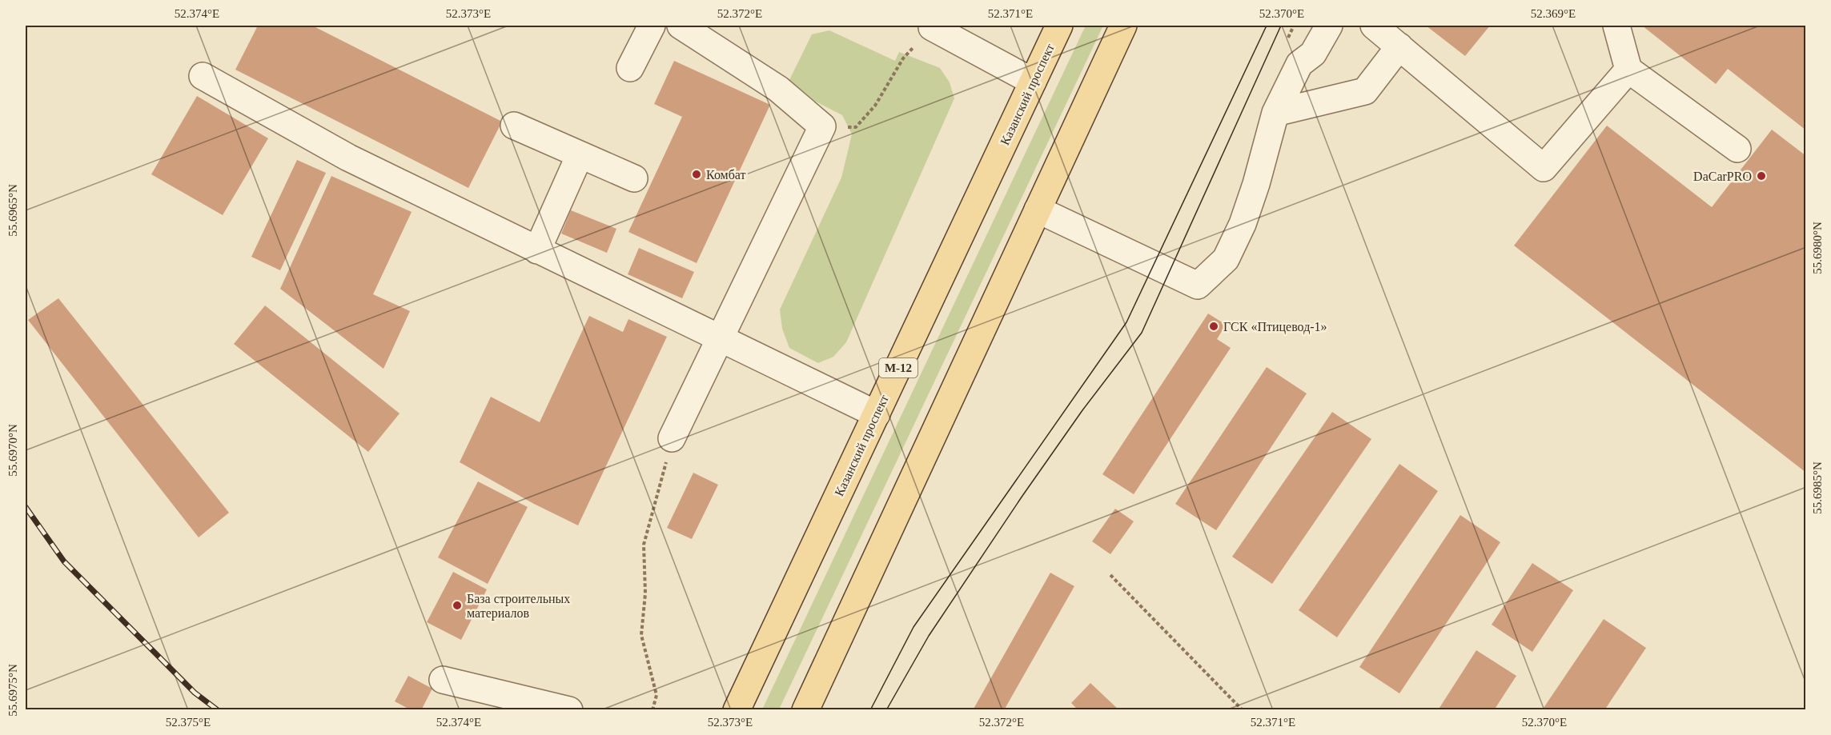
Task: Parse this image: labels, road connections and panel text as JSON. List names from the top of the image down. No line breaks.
{"streets":{"main road":["Казанский проспект","М-12"]},"places":["Комбат","DaCarPRO","ГСК «Птицевод-1»","База строительных материалов"],"coordinates":["52.374°E","52.373°E","52.372°E","52.371°E","52.370°E","52.369°E","55.6965°N","55.6980°N","55.6970°N","55.6985°N","55.6975°N","52.375°E"]}
